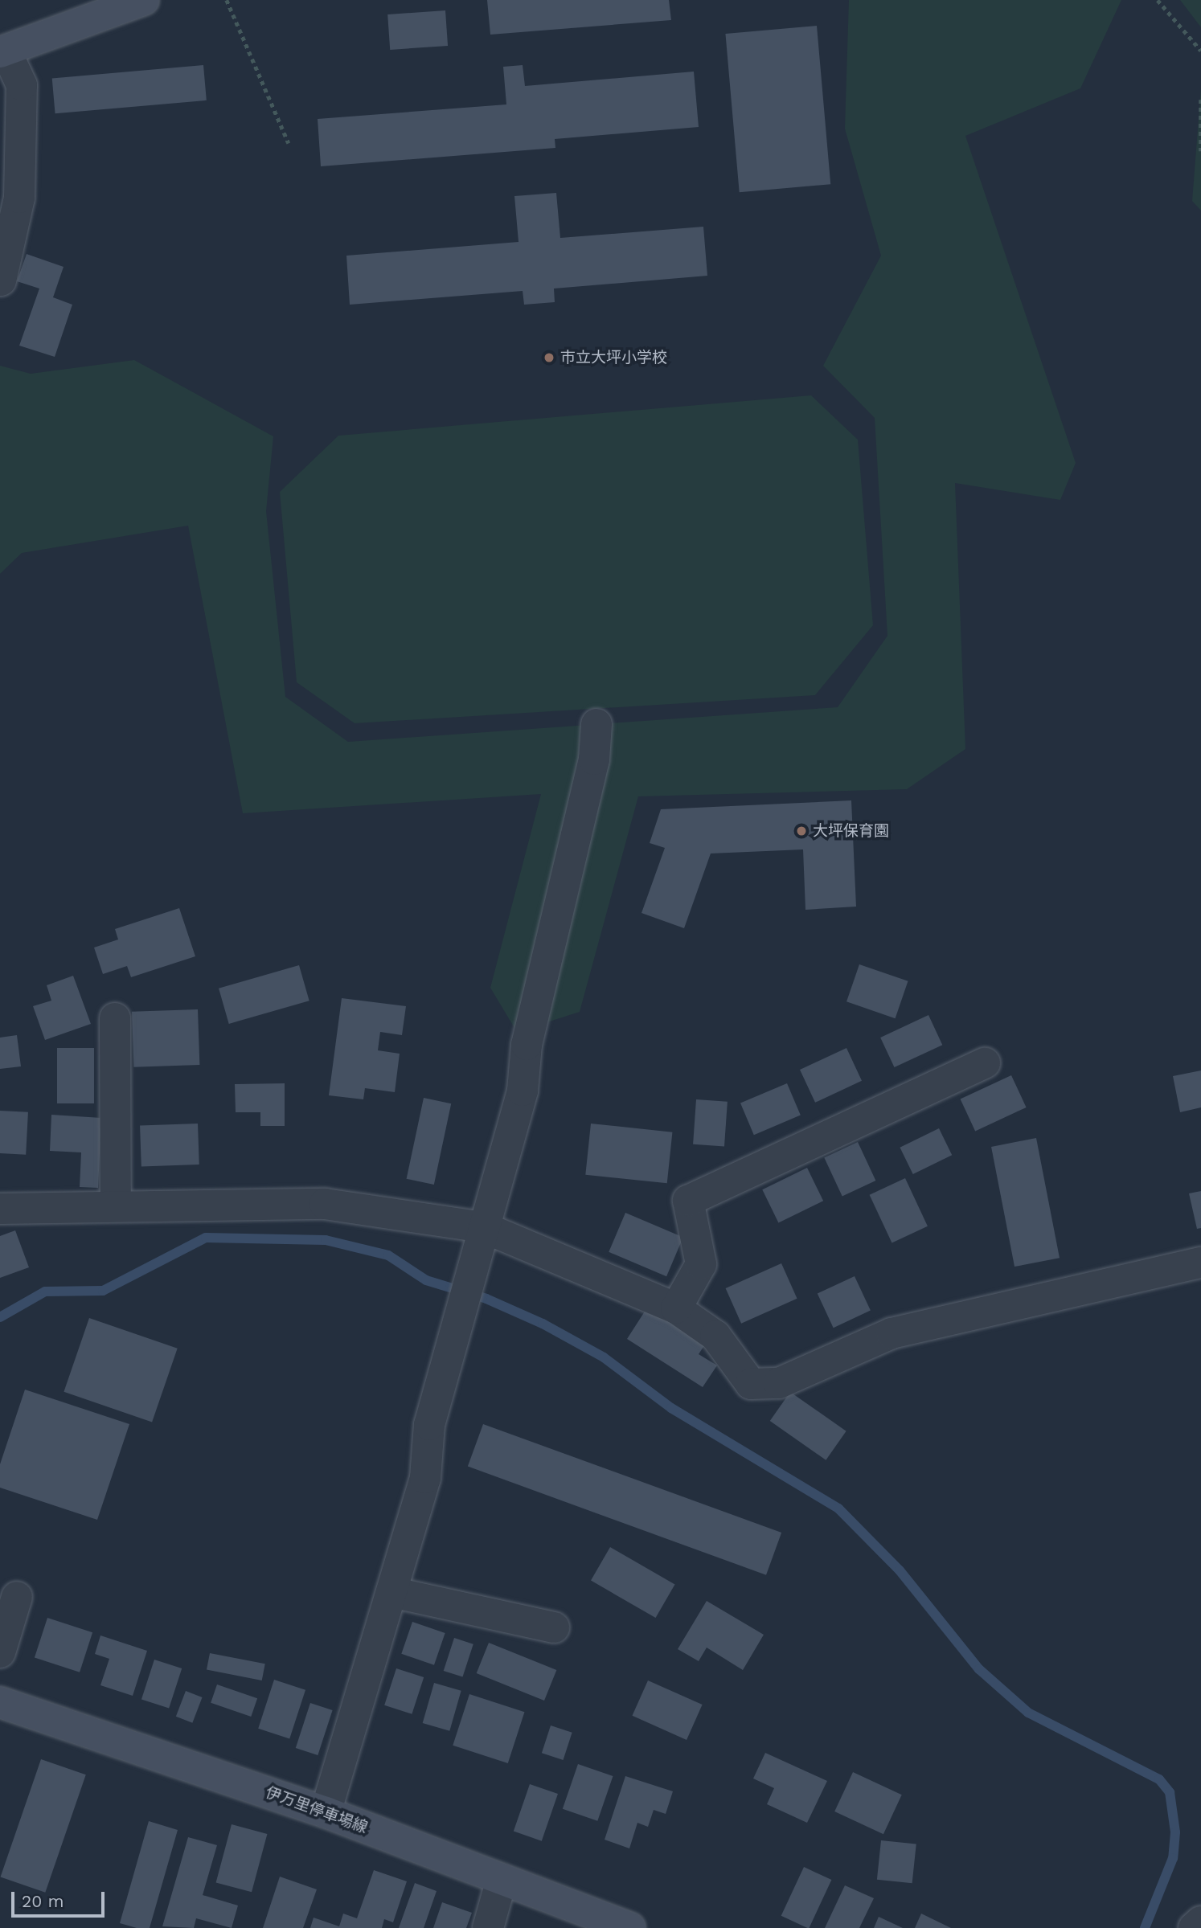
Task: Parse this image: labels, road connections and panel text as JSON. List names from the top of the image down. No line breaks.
{"streets":{"main road":["伊万里停車場線"]},"places":["市立大坪小学校","大坪保育園"],"scale_bar":"20 m"}
